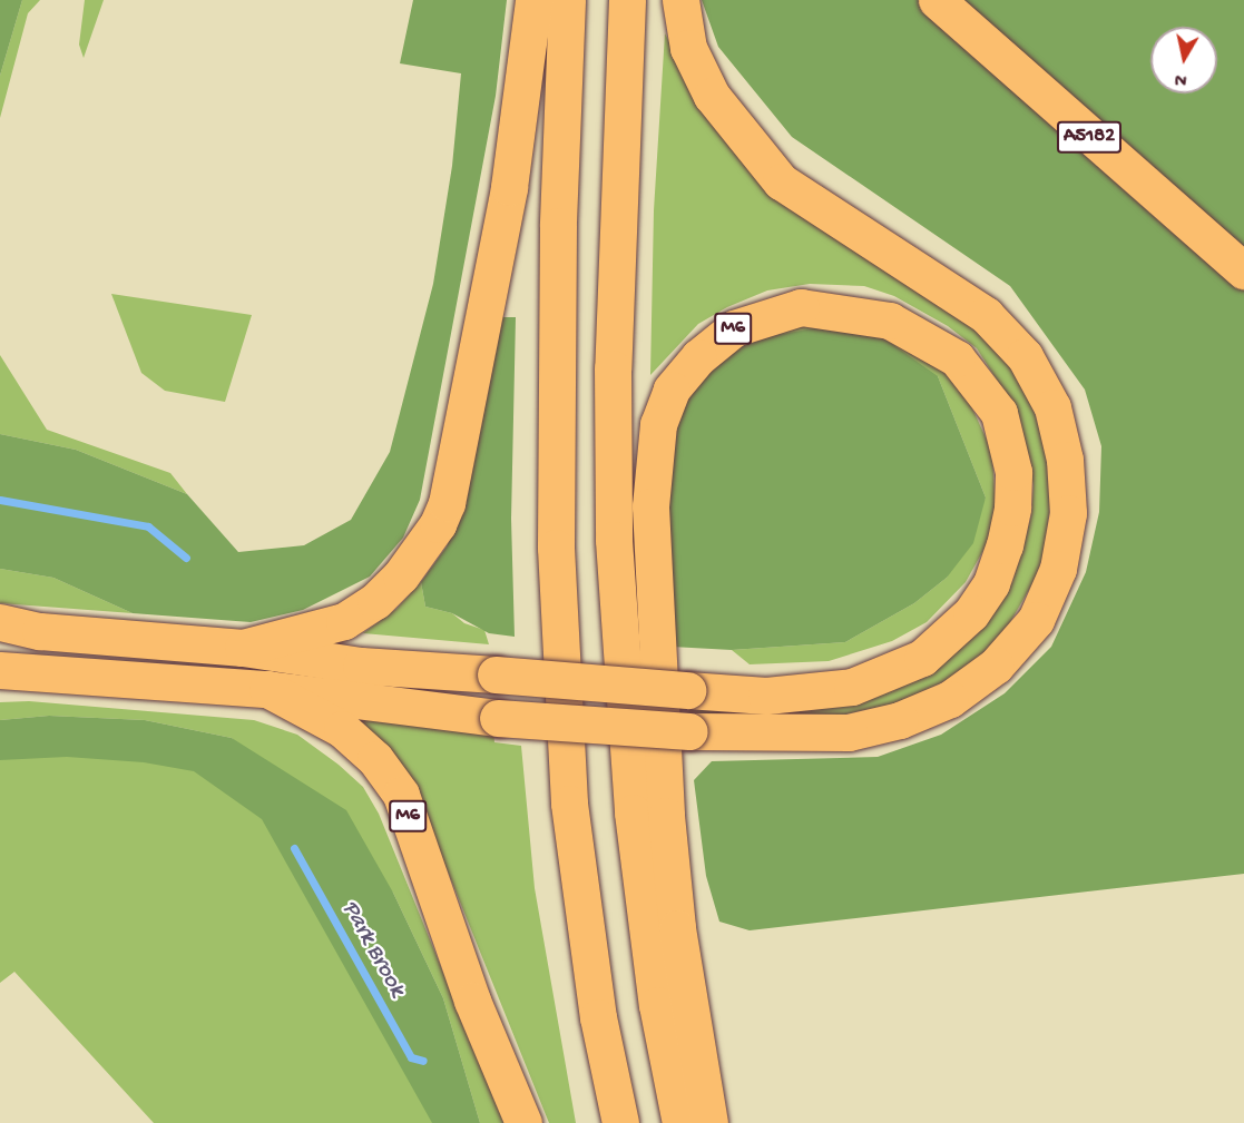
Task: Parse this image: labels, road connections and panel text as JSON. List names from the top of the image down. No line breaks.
{"streets":{"highway":["A5182","M6"]},"water":["Park Brook"],"north":"bottom"}
